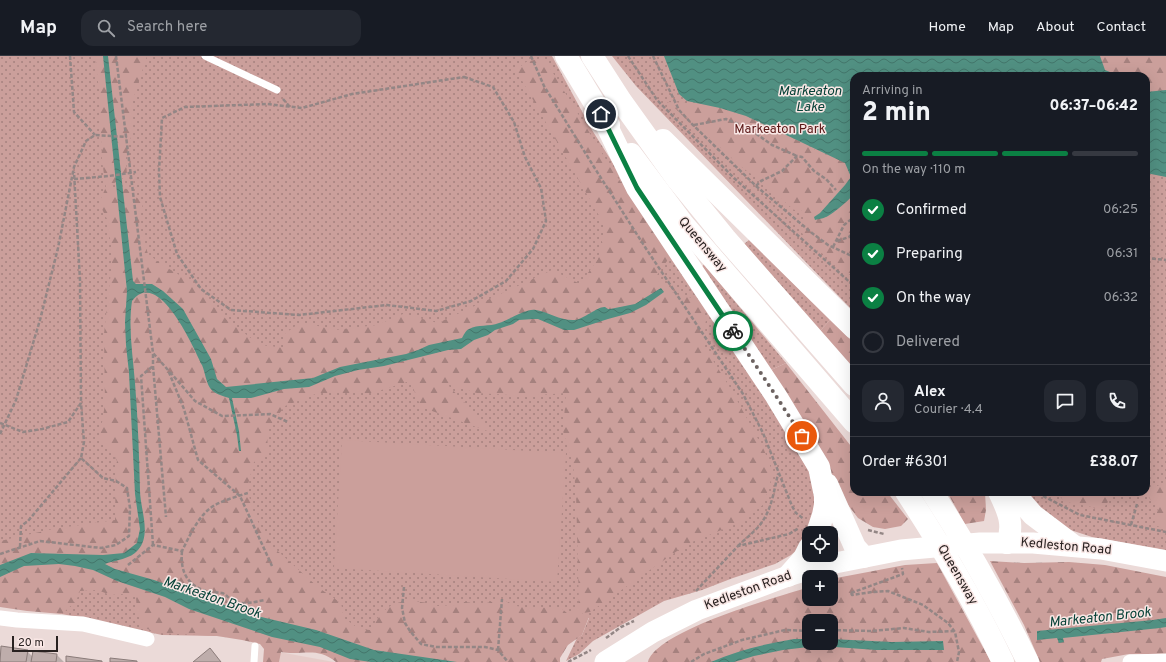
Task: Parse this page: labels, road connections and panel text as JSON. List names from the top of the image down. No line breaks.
{"streets":{"highway":["Queensway"],"street":["Kedleston Road"]},"water":["Markeaton Lake","Markeaton Brook"],"parks":["Markeaton Park"],"scale_bar":"20 m","page":{"header":"Map","search":"Search here","nav":["Home","Map","About","Contact"],"heading":["2 min","Arriving in","06:37–06:42"],"panel":["Alex","Courier · 4.4","Order #6301","£38.07"],"bar":"On the way · 110 m","list":[["Confirmed","06:25"],["Preparing","06:31"],["On the way","06:32"],"Delivered"],"map_buttons":["+","−"],"scale":"20 m"}}
